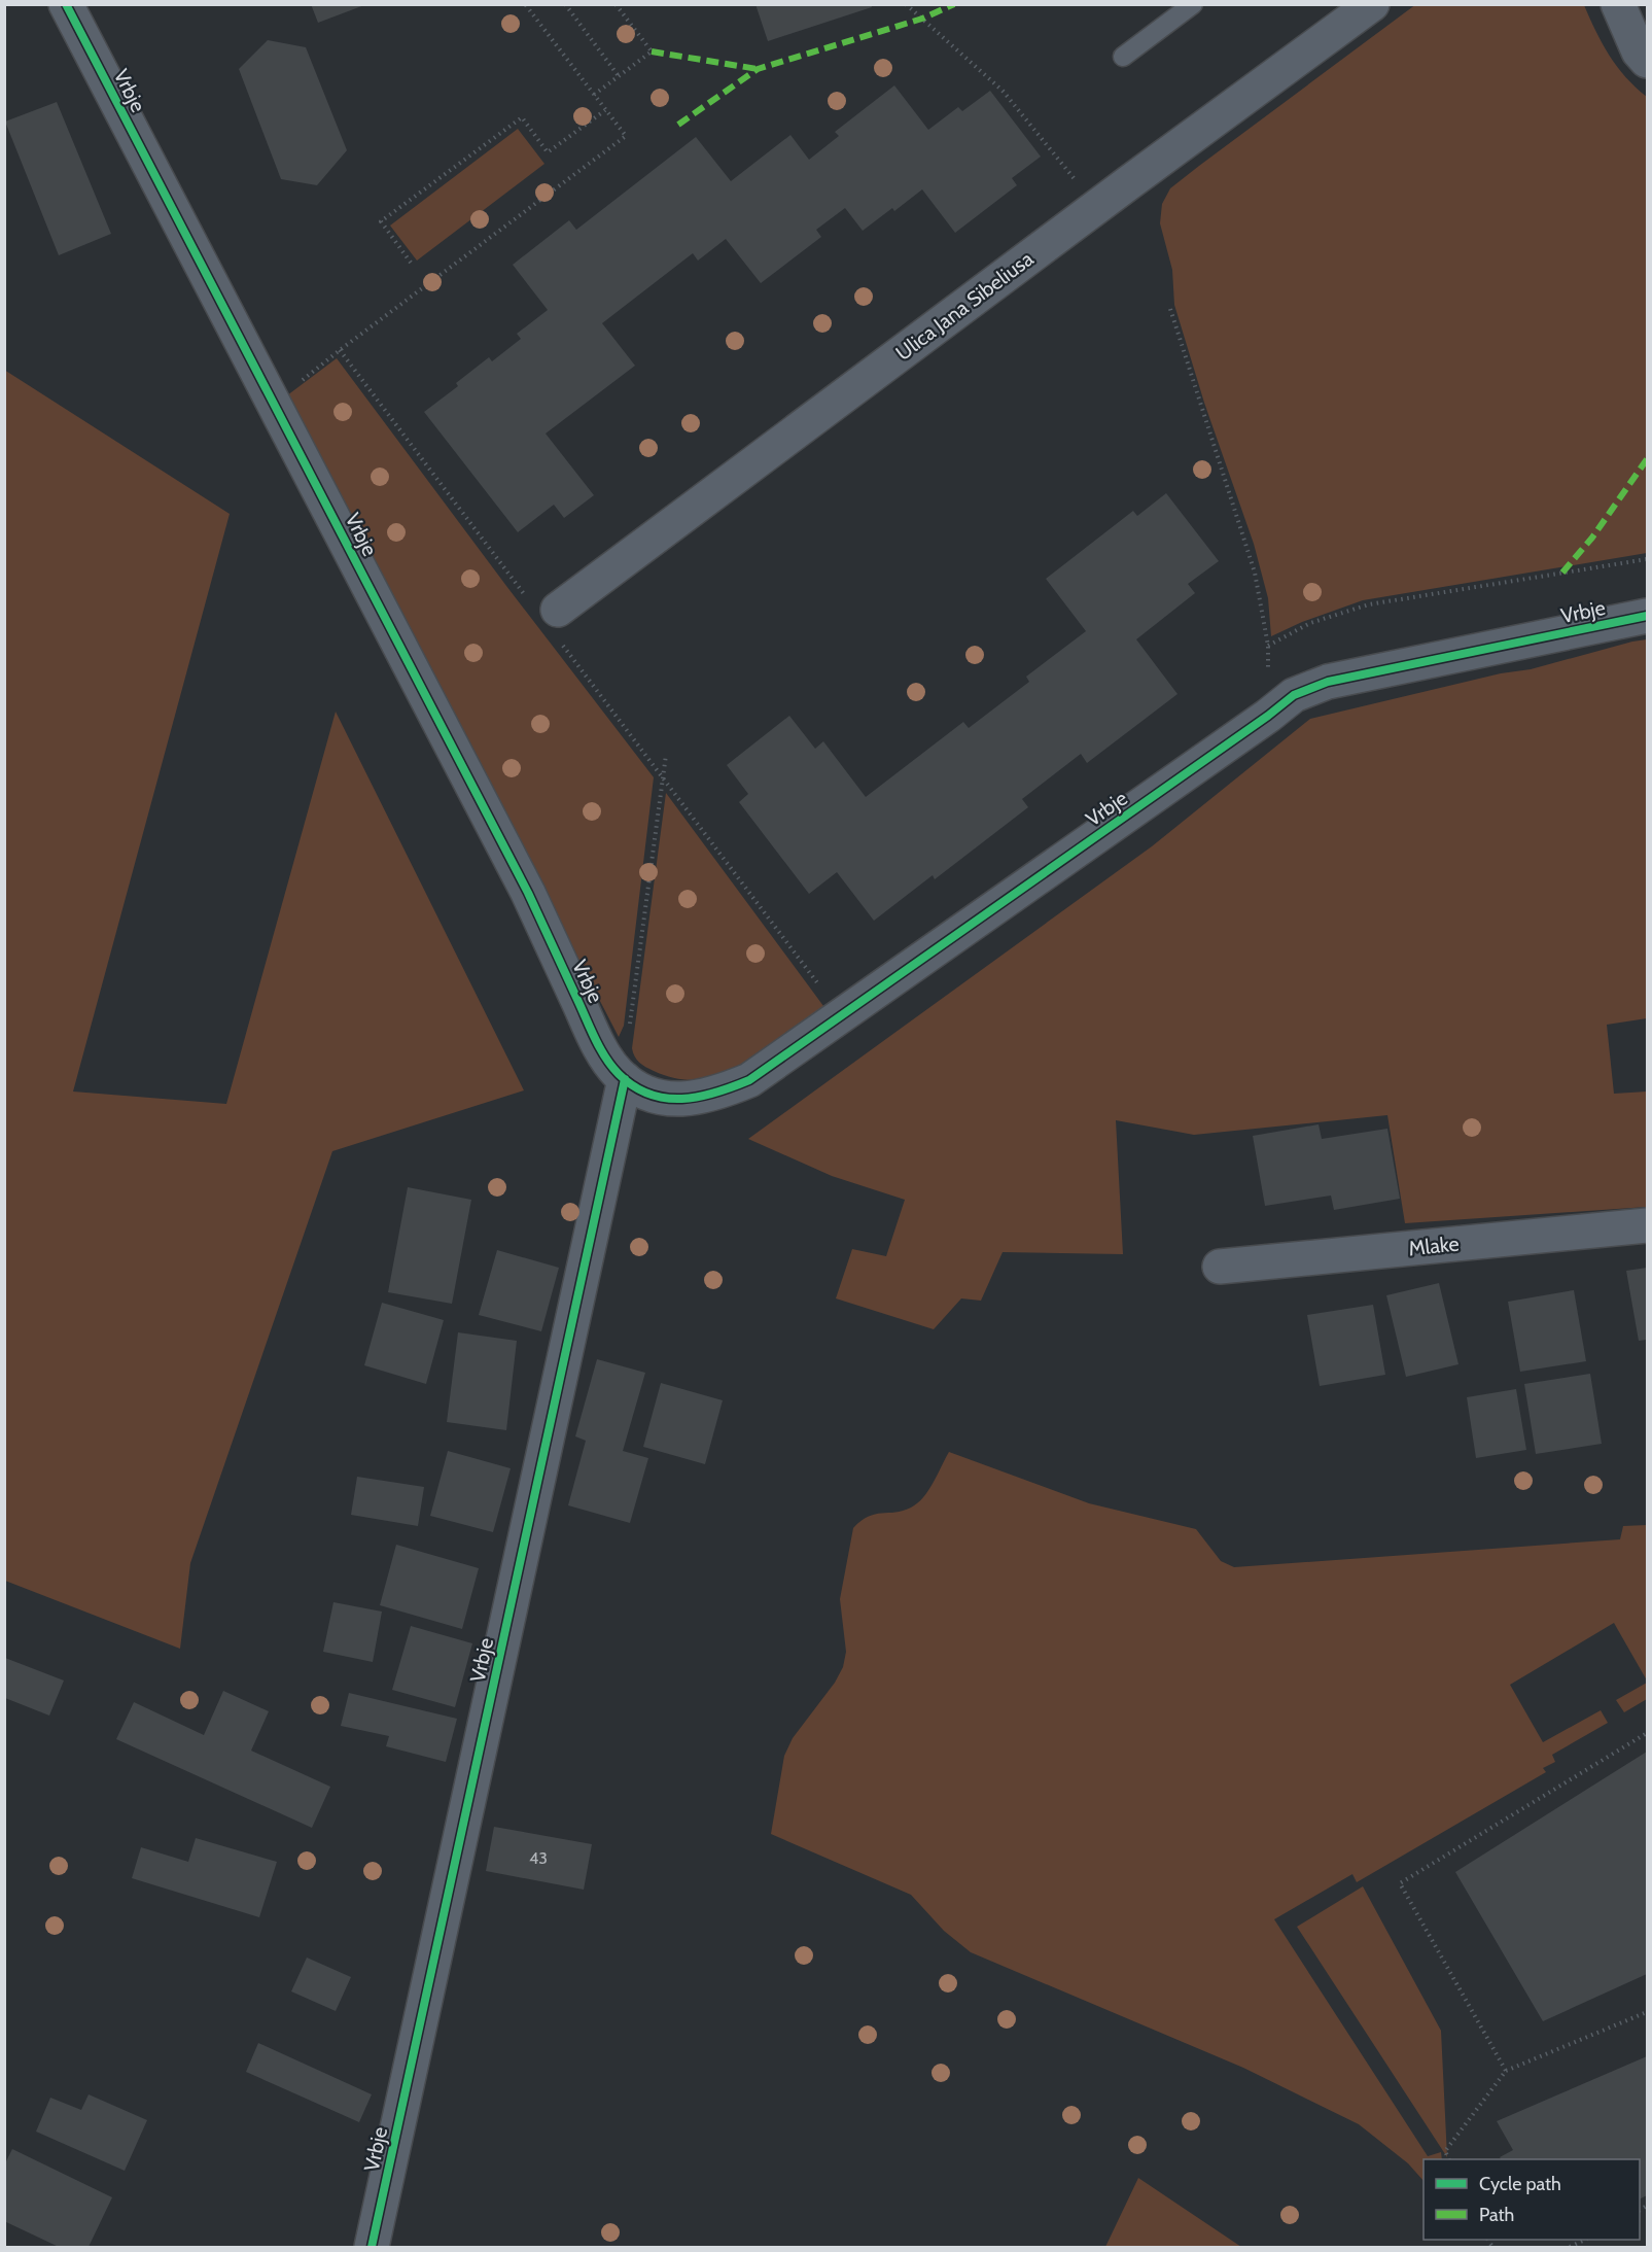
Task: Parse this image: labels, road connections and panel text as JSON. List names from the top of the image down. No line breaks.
{"streets":{"street":["Vrbje","Ulica Jana Sibeliusa","Mlake"]},"house_numbers":["43"],"legend":["Cycle path","Path"]}
